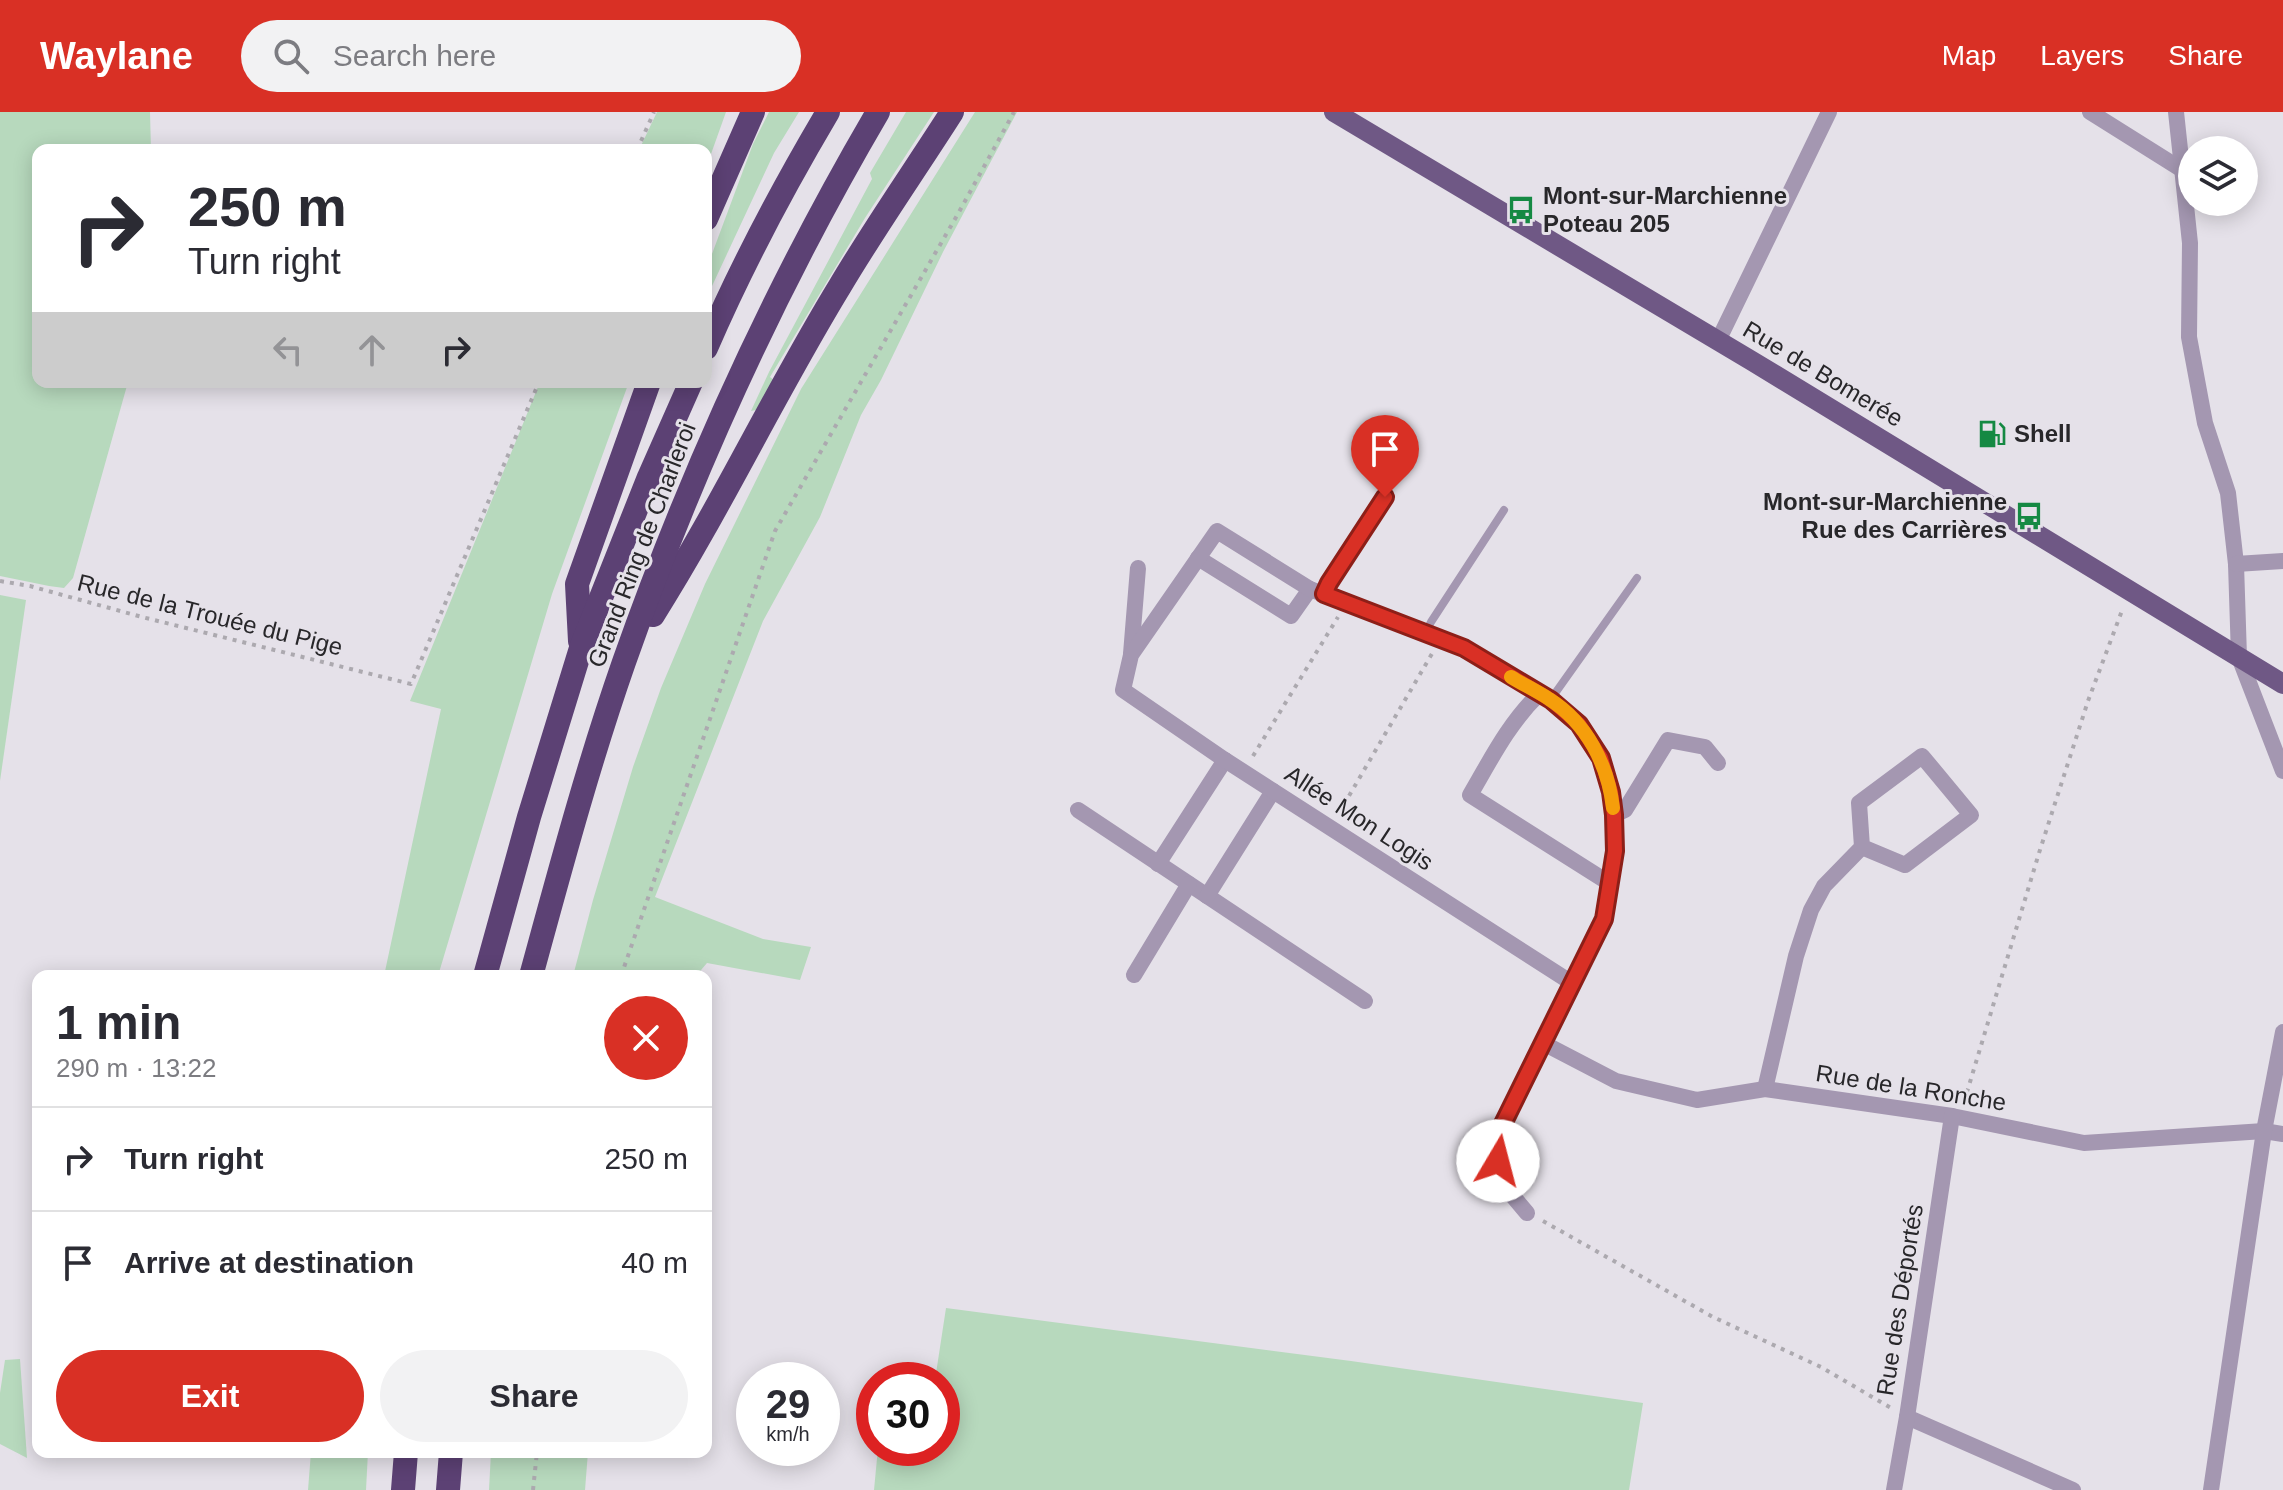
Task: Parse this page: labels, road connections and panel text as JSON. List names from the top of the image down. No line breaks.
{"streets":{"highway":["Grand Ring de Charleroi"],"main road":["Rue de Bomerée"],"street":["Allée Mon Logis","Rue de la Ronche","Rue des Déportés"],"path":["Rue de la Trouée du Pige"]},"crossings":[["Rue de la Ronche","Rue des Déportés"]],"places":{"bus stop":["Mont-sur-Marchienne Poteau 205","Mont-sur-Marchienne Rue des Carrières"],"fuel station":["Shell"]},"page":{"header":"Waylane","search":"Search here","nav":["Map","Layers","Share"],"turn":["250 m","Turn right"],"heading":["1 min","290 m · 13:22"],"list":[{"name":"Turn right","value":"250 m"},{"name":"Arrive at destination","value":"40 m"}],"buttons":["Exit","Share"],"speed":"29 km/h","limit":"30"}}
